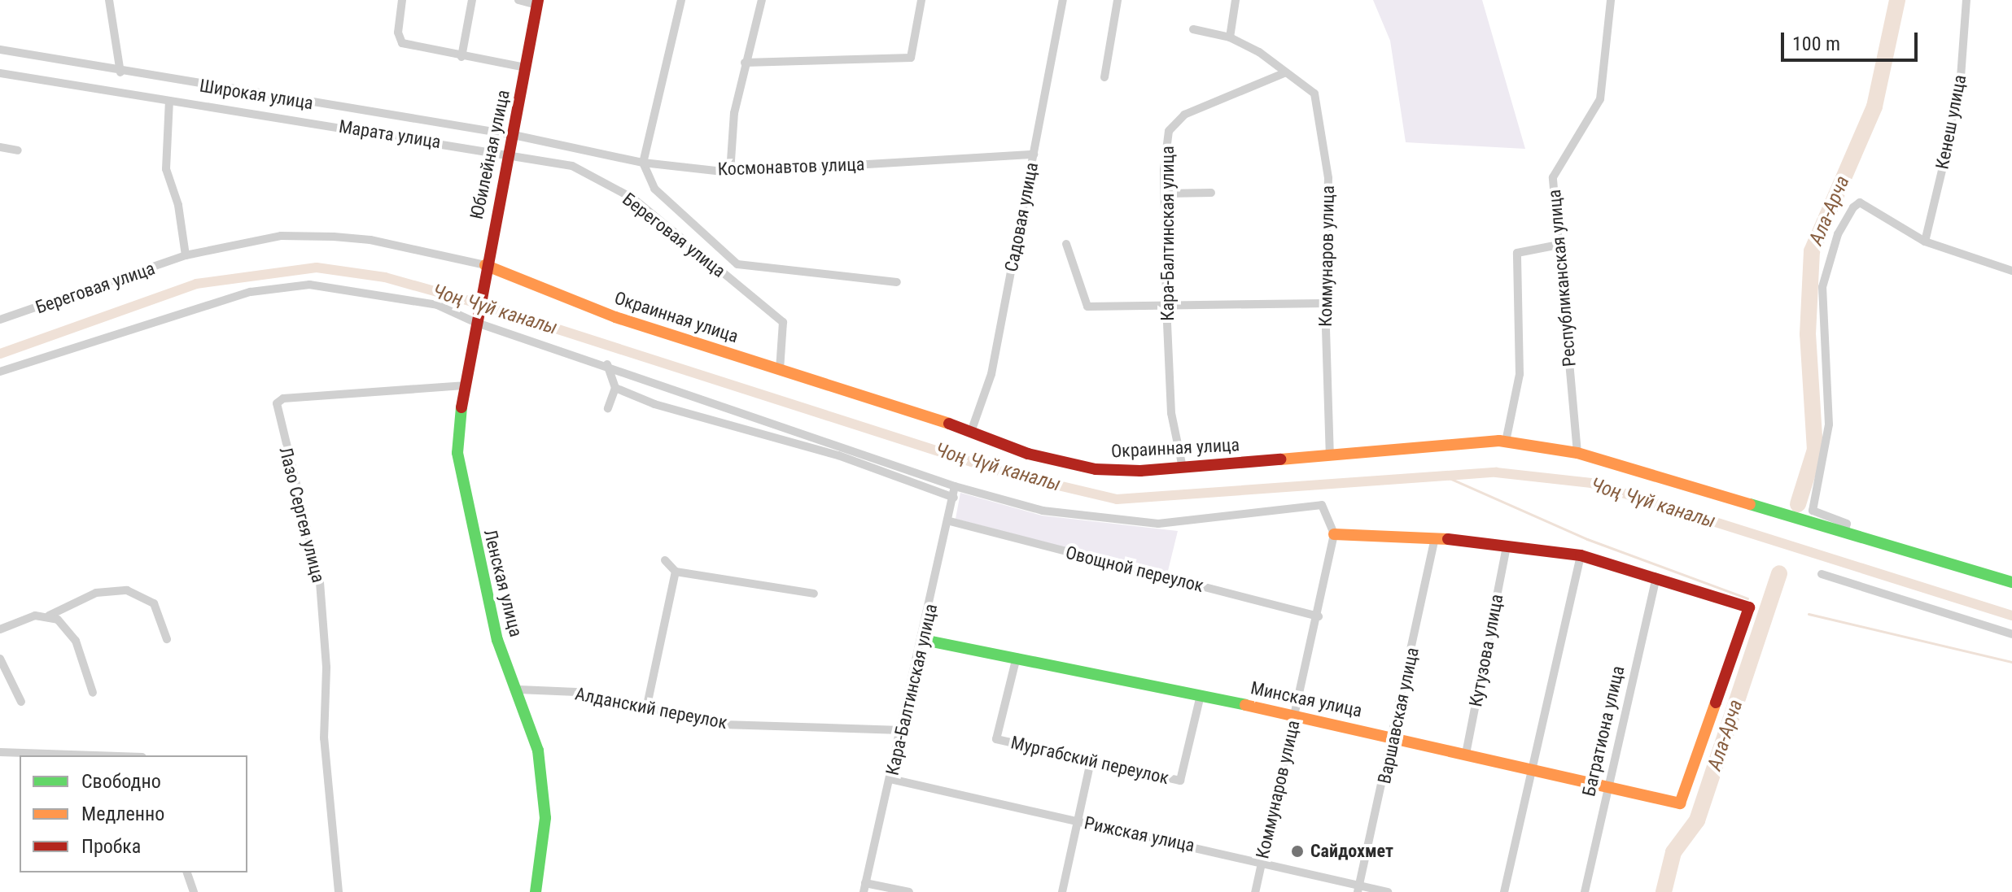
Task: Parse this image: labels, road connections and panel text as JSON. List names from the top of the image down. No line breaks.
{"streets":{"street":["Широкая улица","Кенеш улица","Марата улица","Юбилейная улица","Космонавтов улица","Садовая улица","Кара-Балтинская улица","Береговая улица","Коммунаров улица","Республиканская улица","Окраинная улица","Лазо Сергея улица","Овощной переулок","Ленская улица","Кутузова улица","Минская улица","Алданский переулок","Варшавская улица","Багратиона улица","Мургабский переулок","Рижская улица"]},"crossings":[["Широкая улица","Юбилейная улица"],["Широкая улица","Космонавтов улица"],["Марата улица","Юбилейная улица"],["Марата улица","Береговая улица"],["Юбилейная улица","Космонавтов улица"],["Юбилейная улица","Береговая улица"],["Юбилейная улица","Окраинная улица"],["Юбилейная улица","Ленская улица"],["Космонавтов улица","Садовая улица"],["Космонавтов улица","Береговая улица"],["Садовая улица","Окраинная улица"],["Кара-Балтинская улица","Коммунаров улица"],["Кара-Балтинская улица","Окраинная улица"],["Кара-Балтинская улица","Овощной переулок"],["Кара-Балтинская улица","Минская улица"],["Кара-Балтинская улица","Алданский переулок"],["Кара-Балтинская улица","Рижская улица"],["Береговая улица","Окраинная улица"],["Коммунаров улица","Окраинная улица"],["Коммунаров улица","Овощной переулок"],["Коммунаров улица","Минская улица"],["Коммунаров улица","Рижская улица"],["Республиканская улица","Окраинная улица"],["Лазо Сергея улица","Ленская улица"],["Ленская улица","Алданский переулок"],["Кутузова улица","Минская улица"],["Минская улица","Варшавская улица"],["Минская улица","Багратиона улица"],["Минская улица","Мургабский переулок"],["Варшавская улица","Рижская улица"]],"water":["Ала-Арча","Чоң Чүй каналы"],"places":["Сайдохмет"],"legend":["Свободно","Медленно","Пробка"],"scale_bar":"100 m"}
